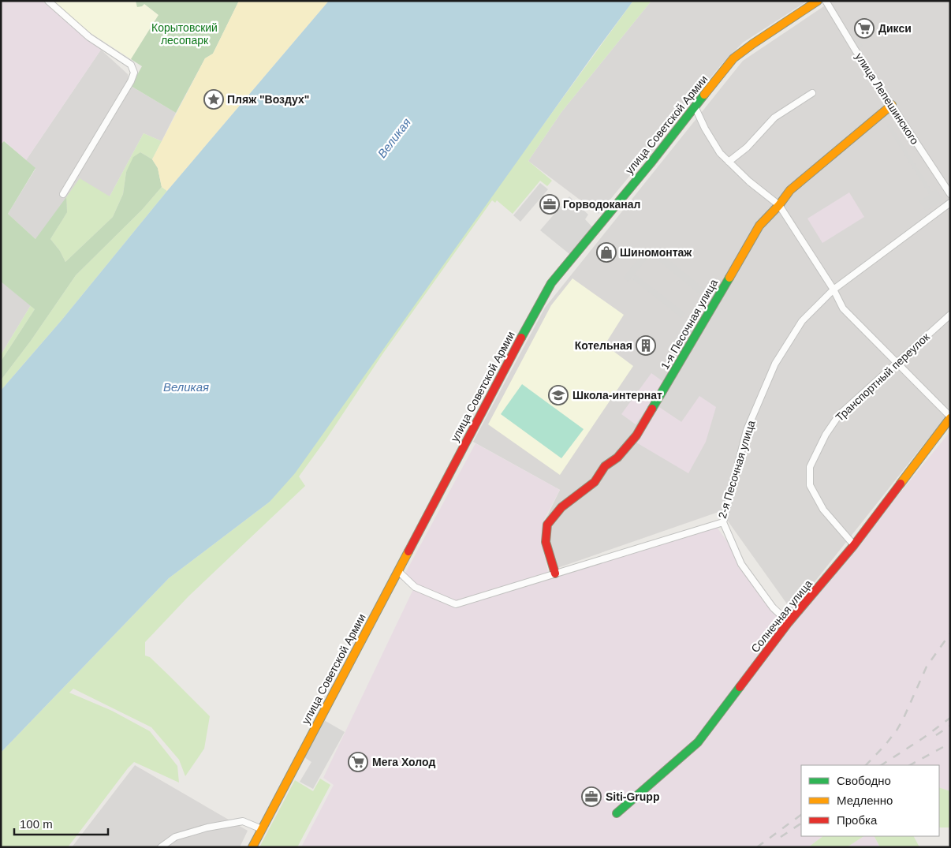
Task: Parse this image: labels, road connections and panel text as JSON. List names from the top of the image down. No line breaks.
{"streets":{"street":["улица Лепешинского","улица Советской Армии","1-я Песочная улица","Транспортный переулок","2-я Песочная улица","Солнечная улица"]},"crossings":[["улица Лепешинского","1-я Песочная улица"],["улица Советской Армии","2-я Песочная улица"],["1-я Песочная улица","2-я Песочная улица"],["Транспортный переулок","Солнечная улица"]],"water":["Великая"],"parks":["Корытовский лесопарк"],"places":{"supermarket":["Дикси","Мега Холод"],"place":["Пляж \"Воздух\""],"office":["Горводоканал","Siti-Grupp"],"shop":["Шиномонтаж"],"building":["Котельная"],"school or university":["Школа-интернат"]},"legend":["Свободно","Медленно","Пробка"],"scale_bar":"100 m"}
